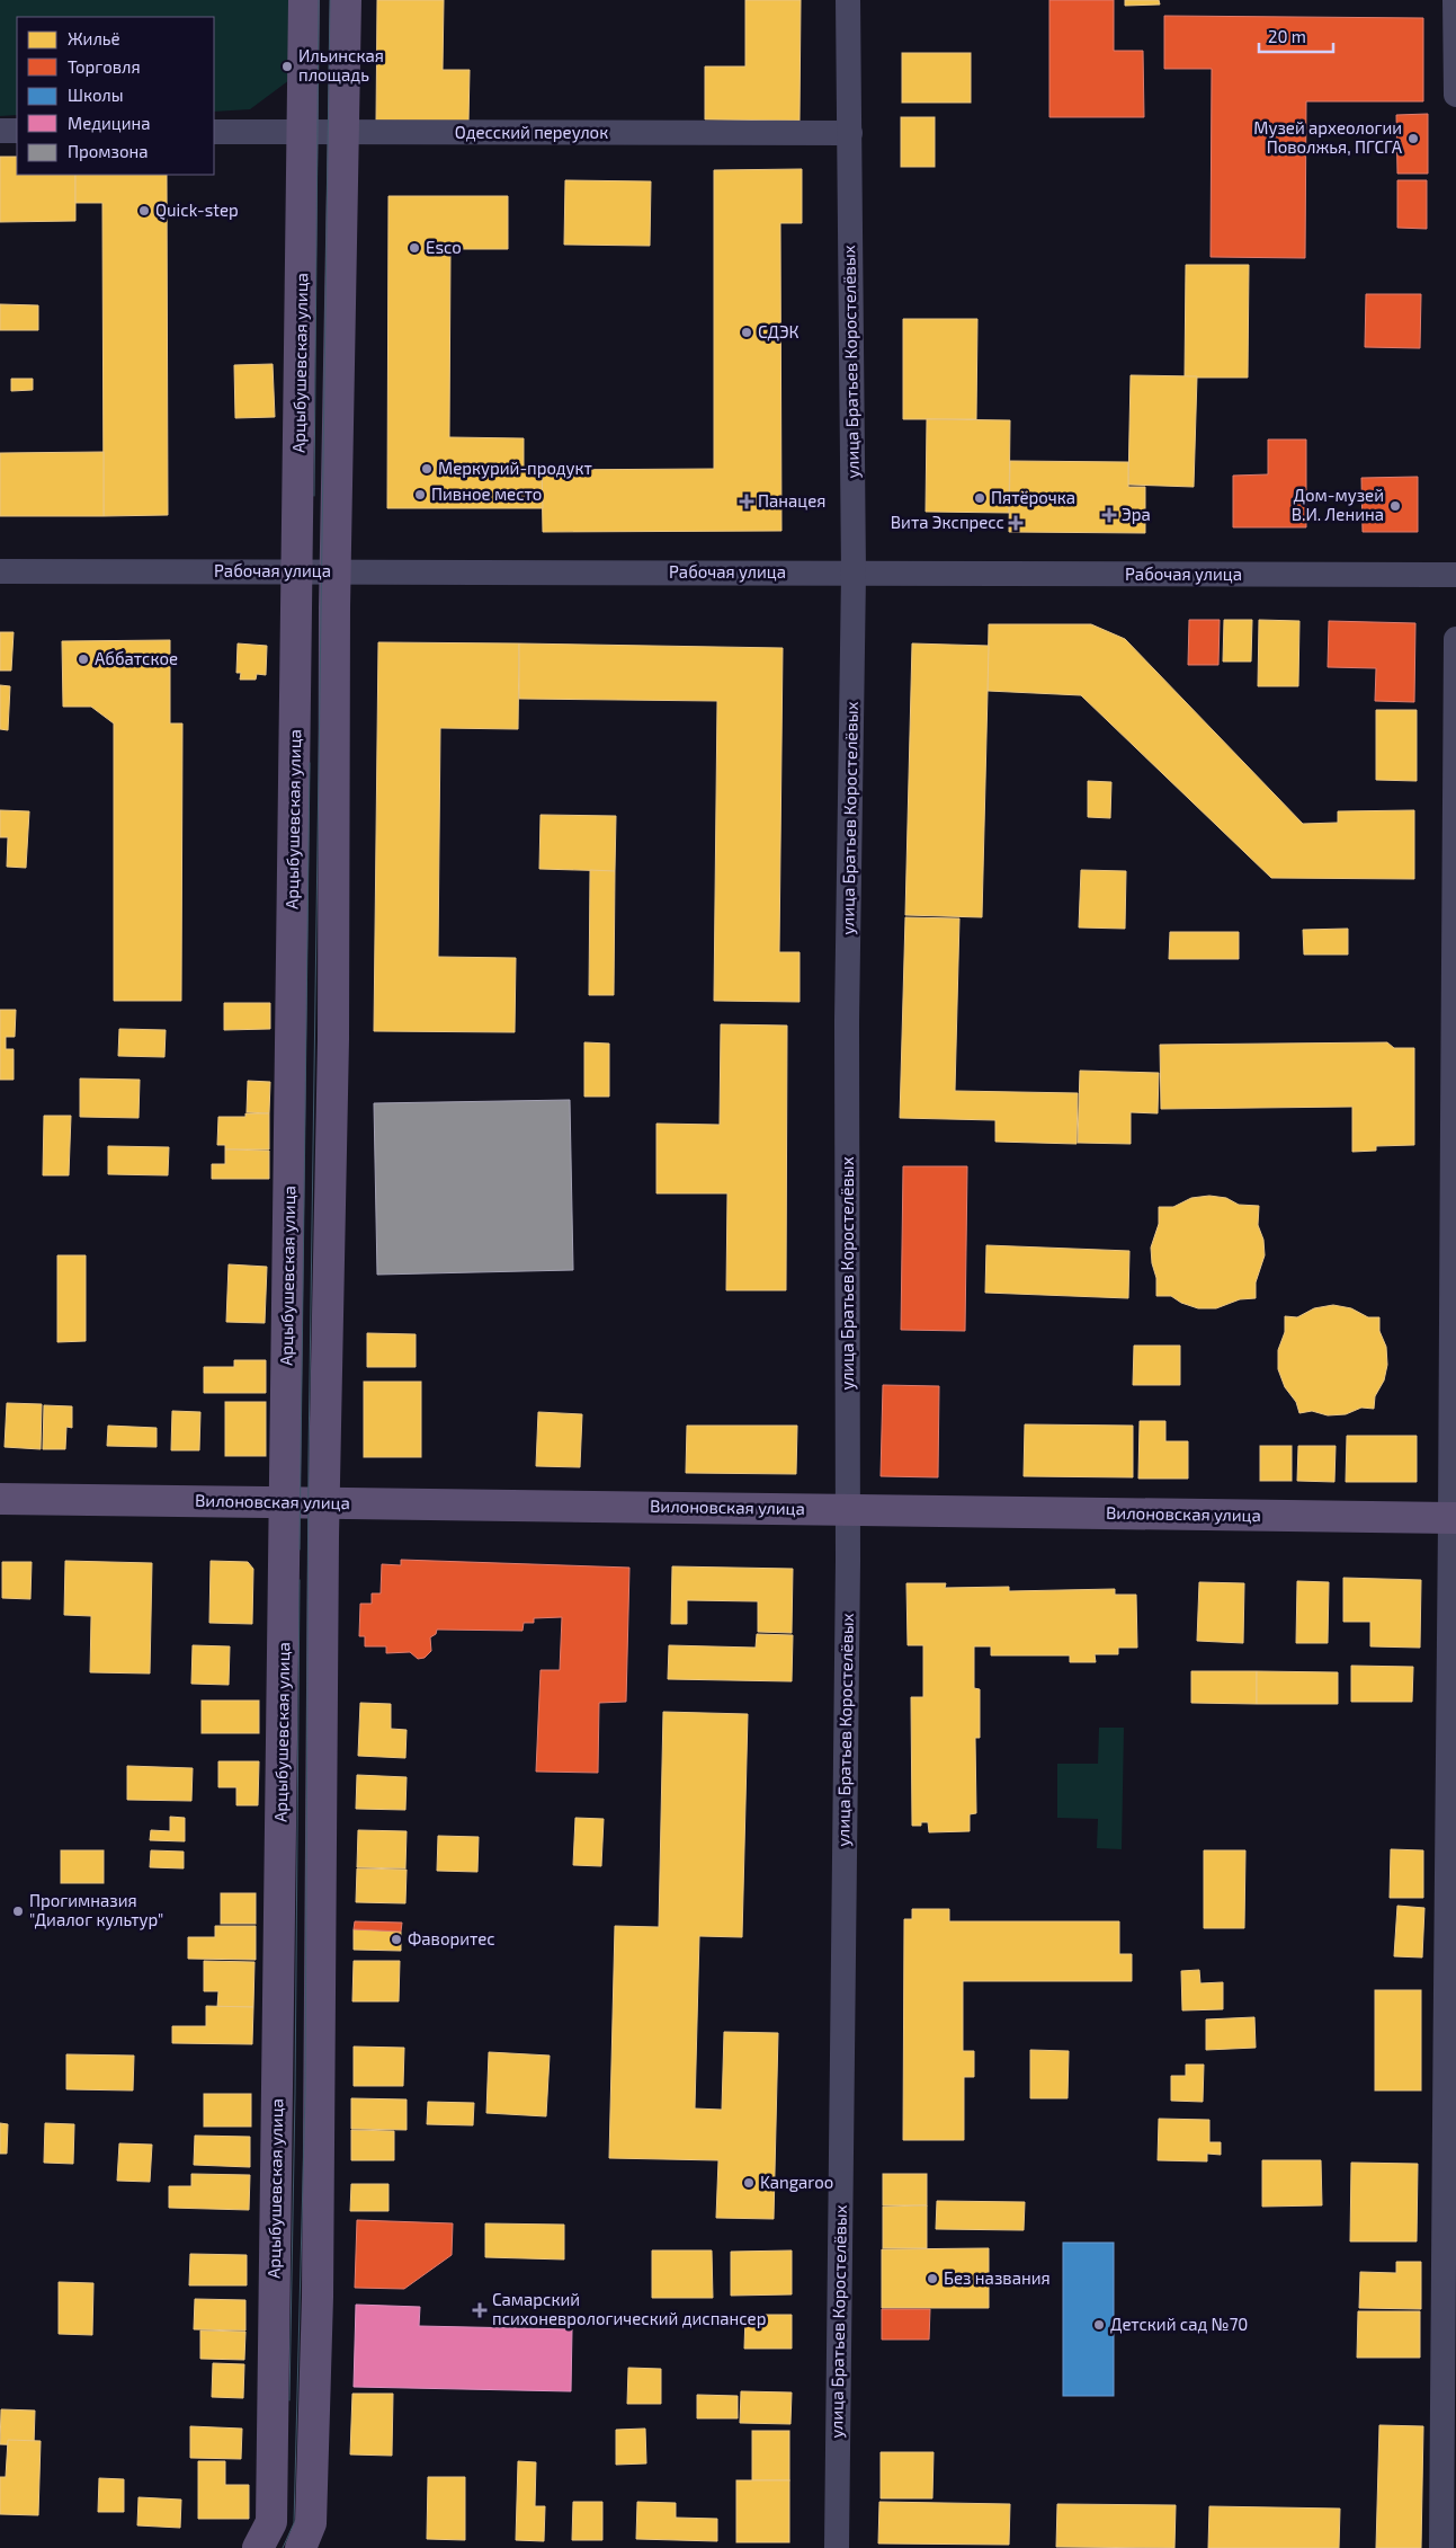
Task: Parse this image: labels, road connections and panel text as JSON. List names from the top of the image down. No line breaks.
{"streets":{"main road":["Арцыбушевская улица","Вилоновская улица"],"street":["Одесский переулок","улица Братьев Коростелёвых","Рабочая улица"]},"crossings":[["Одесский переулок","улица Братьев Коростелёвых"],["Одесский переулок","Арцыбушевская улица"],["улица Братьев Коростелёвых","Рабочая улица"],["улица Братьев Коростелёвых","Вилоновская улица"],["Арцыбушевская улица","Рабочая улица"],["Арцыбушевская улица","Вилоновская улица"]],"places":{"other":["Ильинская площадь","Музей археологии Поволжья, ПГСГА","Quick-step","Esco","СДЭК","Меркурий-продукт","Пивное место","Пятёрочка","Дом-музей В.И. Ленина","Аббатское","Прогимназия \"Диалог культур\"","Фаворитес","Kangaroo","Без названия","Детский сад №70"],"health":["Панацея","Эра","Вита Экспресс","Самарский психоневрологический диспансер"]},"legend":["Жильё","Торговля","Школы","Медицина","Промзона"],"scale_bar":"20 m"}
